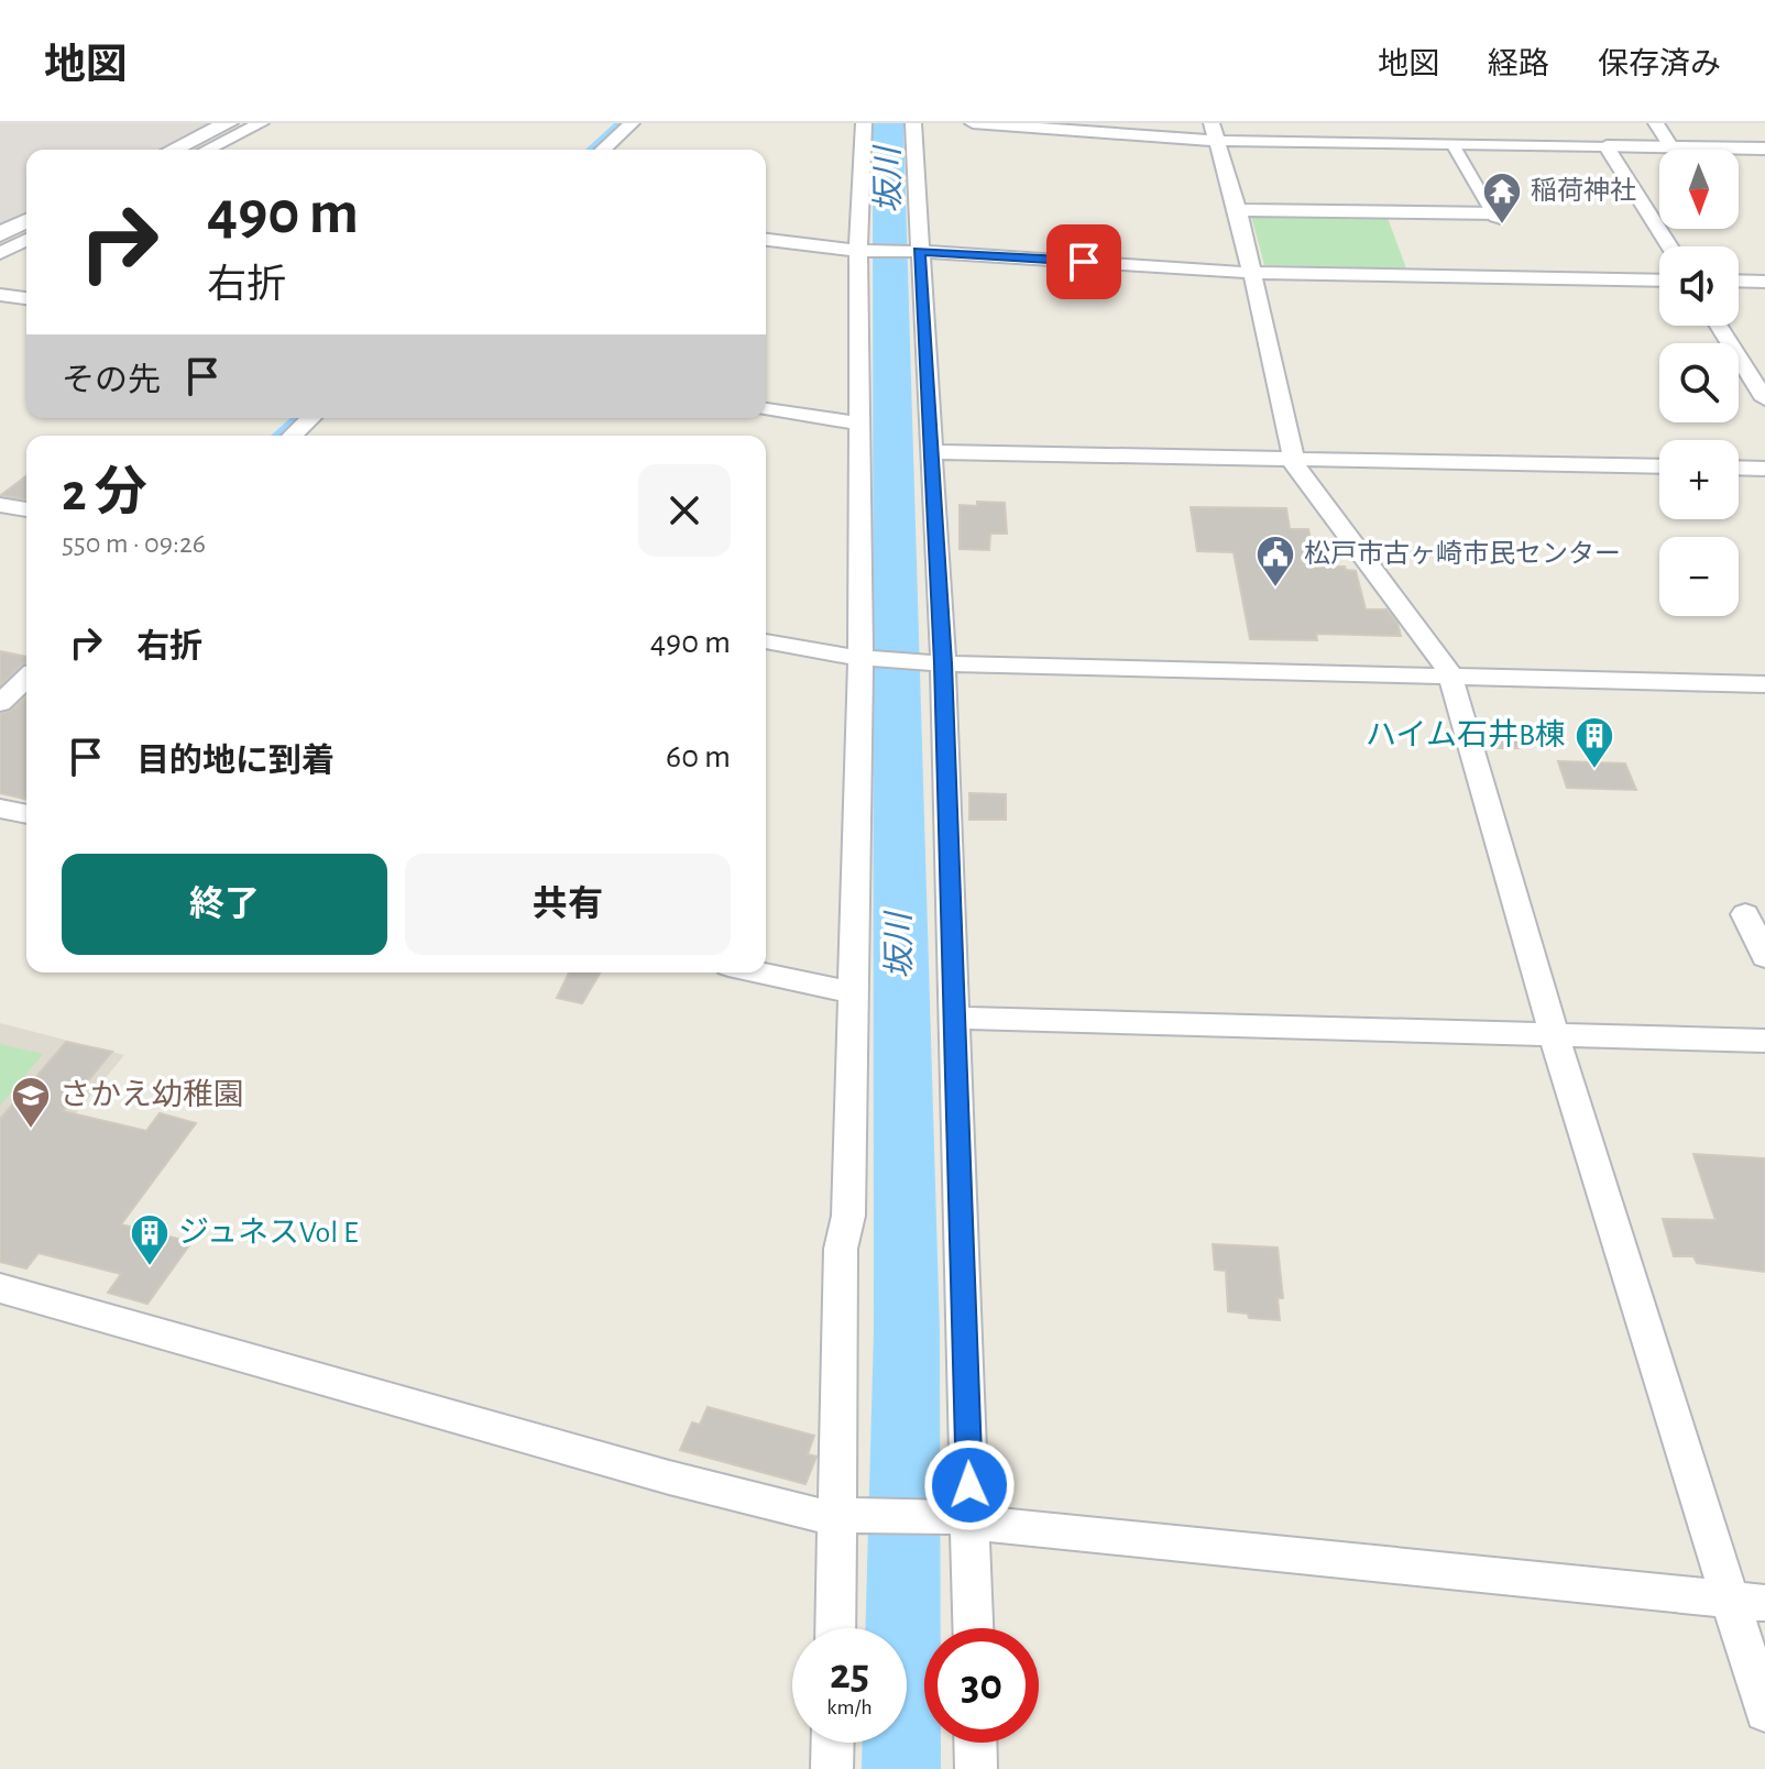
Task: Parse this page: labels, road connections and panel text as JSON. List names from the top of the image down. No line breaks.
{"water":["坂川"],"places":{"temple":["稲荷神社"],"public building":["松戸市古ヶ崎市民センター"],"building":["ハイム石井B棟","ジュネスVol E"],"school or university":["さかえ幼稚園"]},"north":"bottom","page":{"header":"地図","nav":["地図","経路","保存済み"],"map_buttons":["+","−"],"turn":["490 m","右折"],"then":"その先","heading":["2 分","550 m · 09:26"],"list":[{"name":"右折","value":"490 m"},{"name":"目的地に到着","value":"60 m"}],"buttons":["終了","共有"],"speed":"25 km/h","limit":"30"}}
